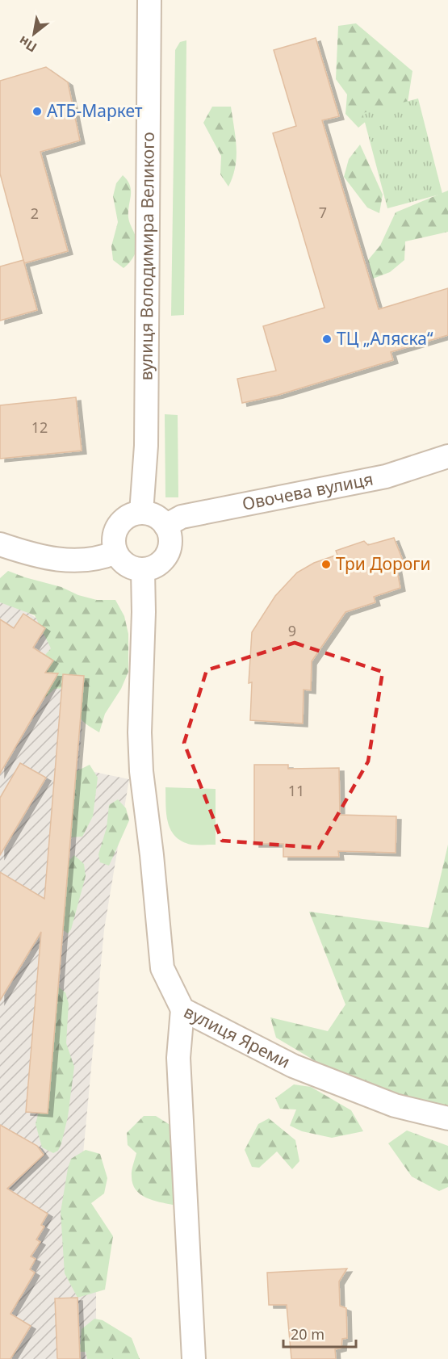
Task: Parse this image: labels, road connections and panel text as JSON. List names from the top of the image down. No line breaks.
{"streets":{"street":["вулиця Володимира Великого","Овочева вулиця","вулиця Яреми"]},"crossings":[["вулиця Володимира Великого","Овочева вулиця"],["вулиця Володимира Великого","вулиця Яреми"],["Овочева вулиця","вулиця Яреми"]],"places":["АТБ-Маркет","ТЦ „Аляска“","Три Дороги"],"house_numbers":["7","2","12","9","11"],"scale_bar":"20 m","north":"bottom left"}
